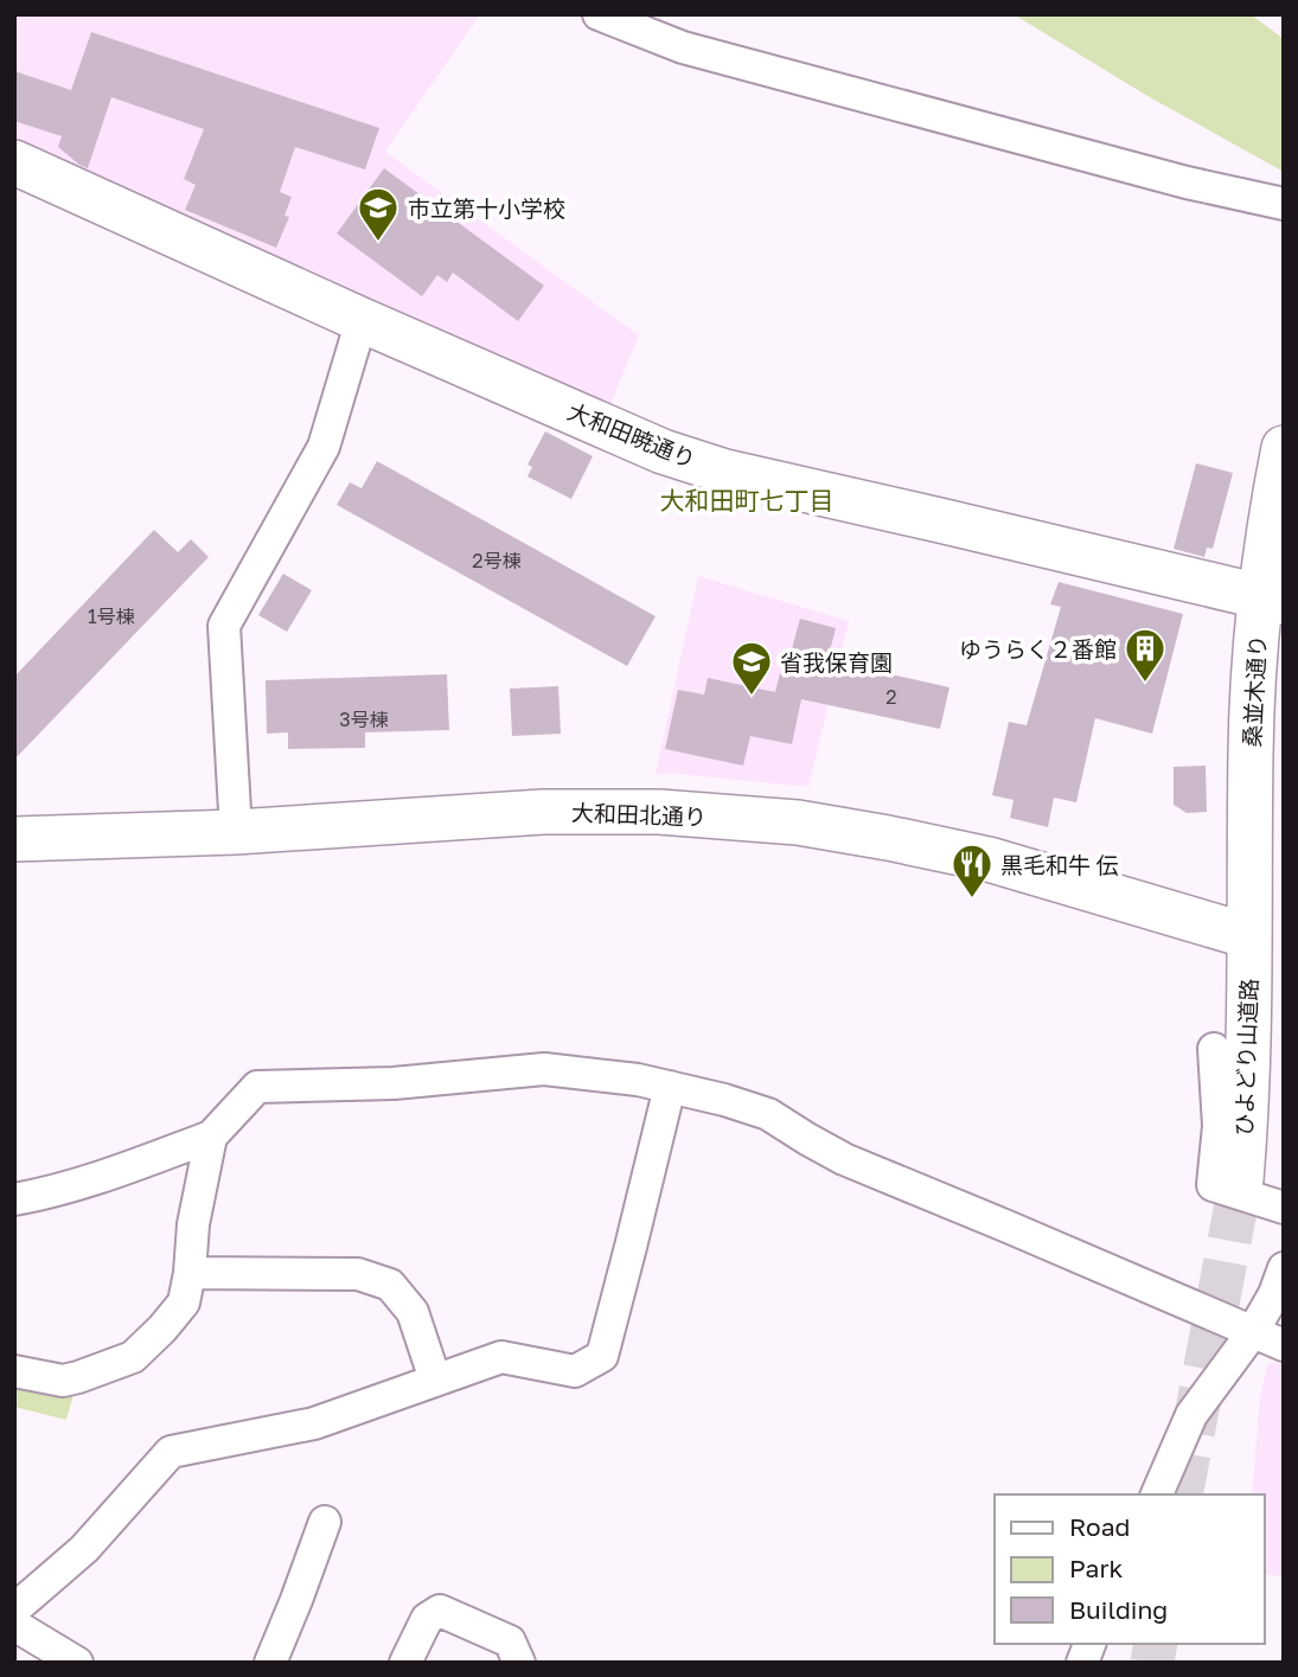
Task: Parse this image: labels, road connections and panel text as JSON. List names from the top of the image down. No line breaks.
{"streets":{"street":["大和田暁通り","桑並木通り","大和田北通り","ひよどり山道路"]},"crossings":[["大和田暁通り","桑並木通り"],["桑並木通り","大和田北通り"],["桑並木通り","ひよどり山道路"],["大和田北通り","ひよどり山道路"]],"districts":["大和田町七丁目"],"places":{"school or university":["市立第十小学校","省我保育園"],"building":["ゆうらく２番館"],"restaurant":["黒毛和牛 伝"]},"house_numbers":["2号棟","1号棟","2","3号棟"],"legend":["Road","Park","Building"]}
